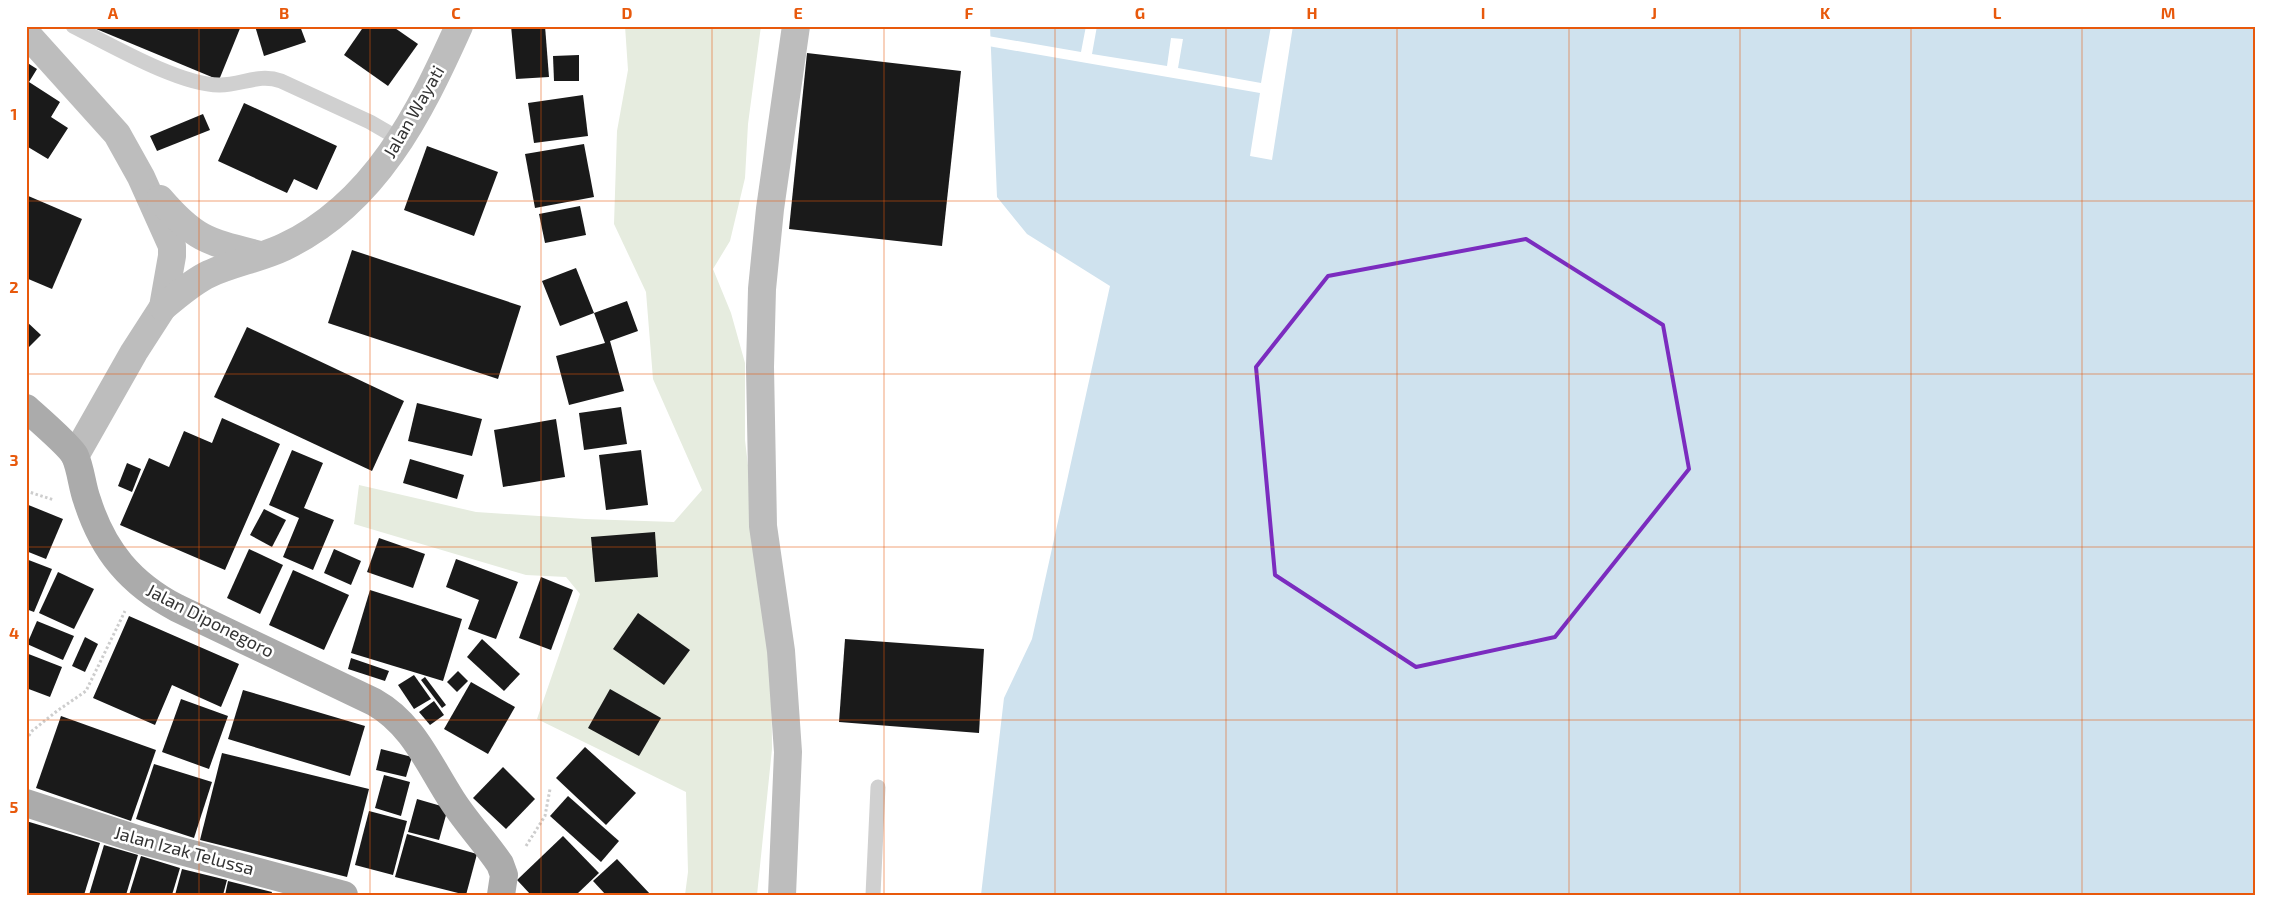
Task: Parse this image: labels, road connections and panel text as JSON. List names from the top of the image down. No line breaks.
{"streets":{"main road":["Jalan Wayati","Jalan Diponegoro","Jalan Izak Telussa"]},"grid":{"columns":["A","B","C","D","E","F","G","H","I","J","K","L","M"],"rows":["1","2","3","4","5"]}}
